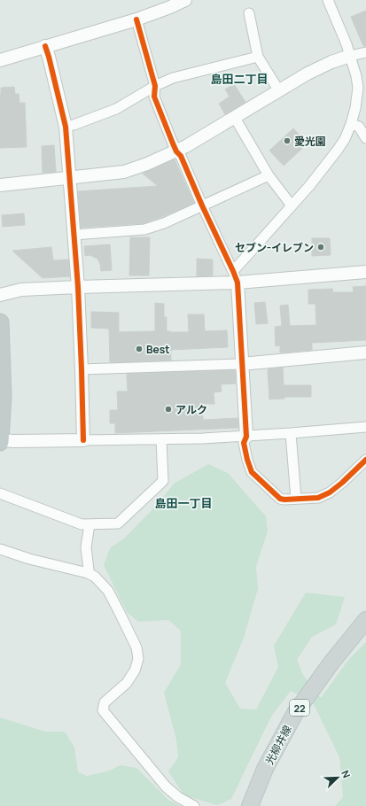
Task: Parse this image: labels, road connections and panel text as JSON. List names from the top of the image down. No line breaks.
{"streets":{"main road":["22","光柳井線"]},"districts":["島田二丁目","島田一丁目"],"places":["愛光園","セブン-イレブン","Best","アルク"],"north":"top right"}
